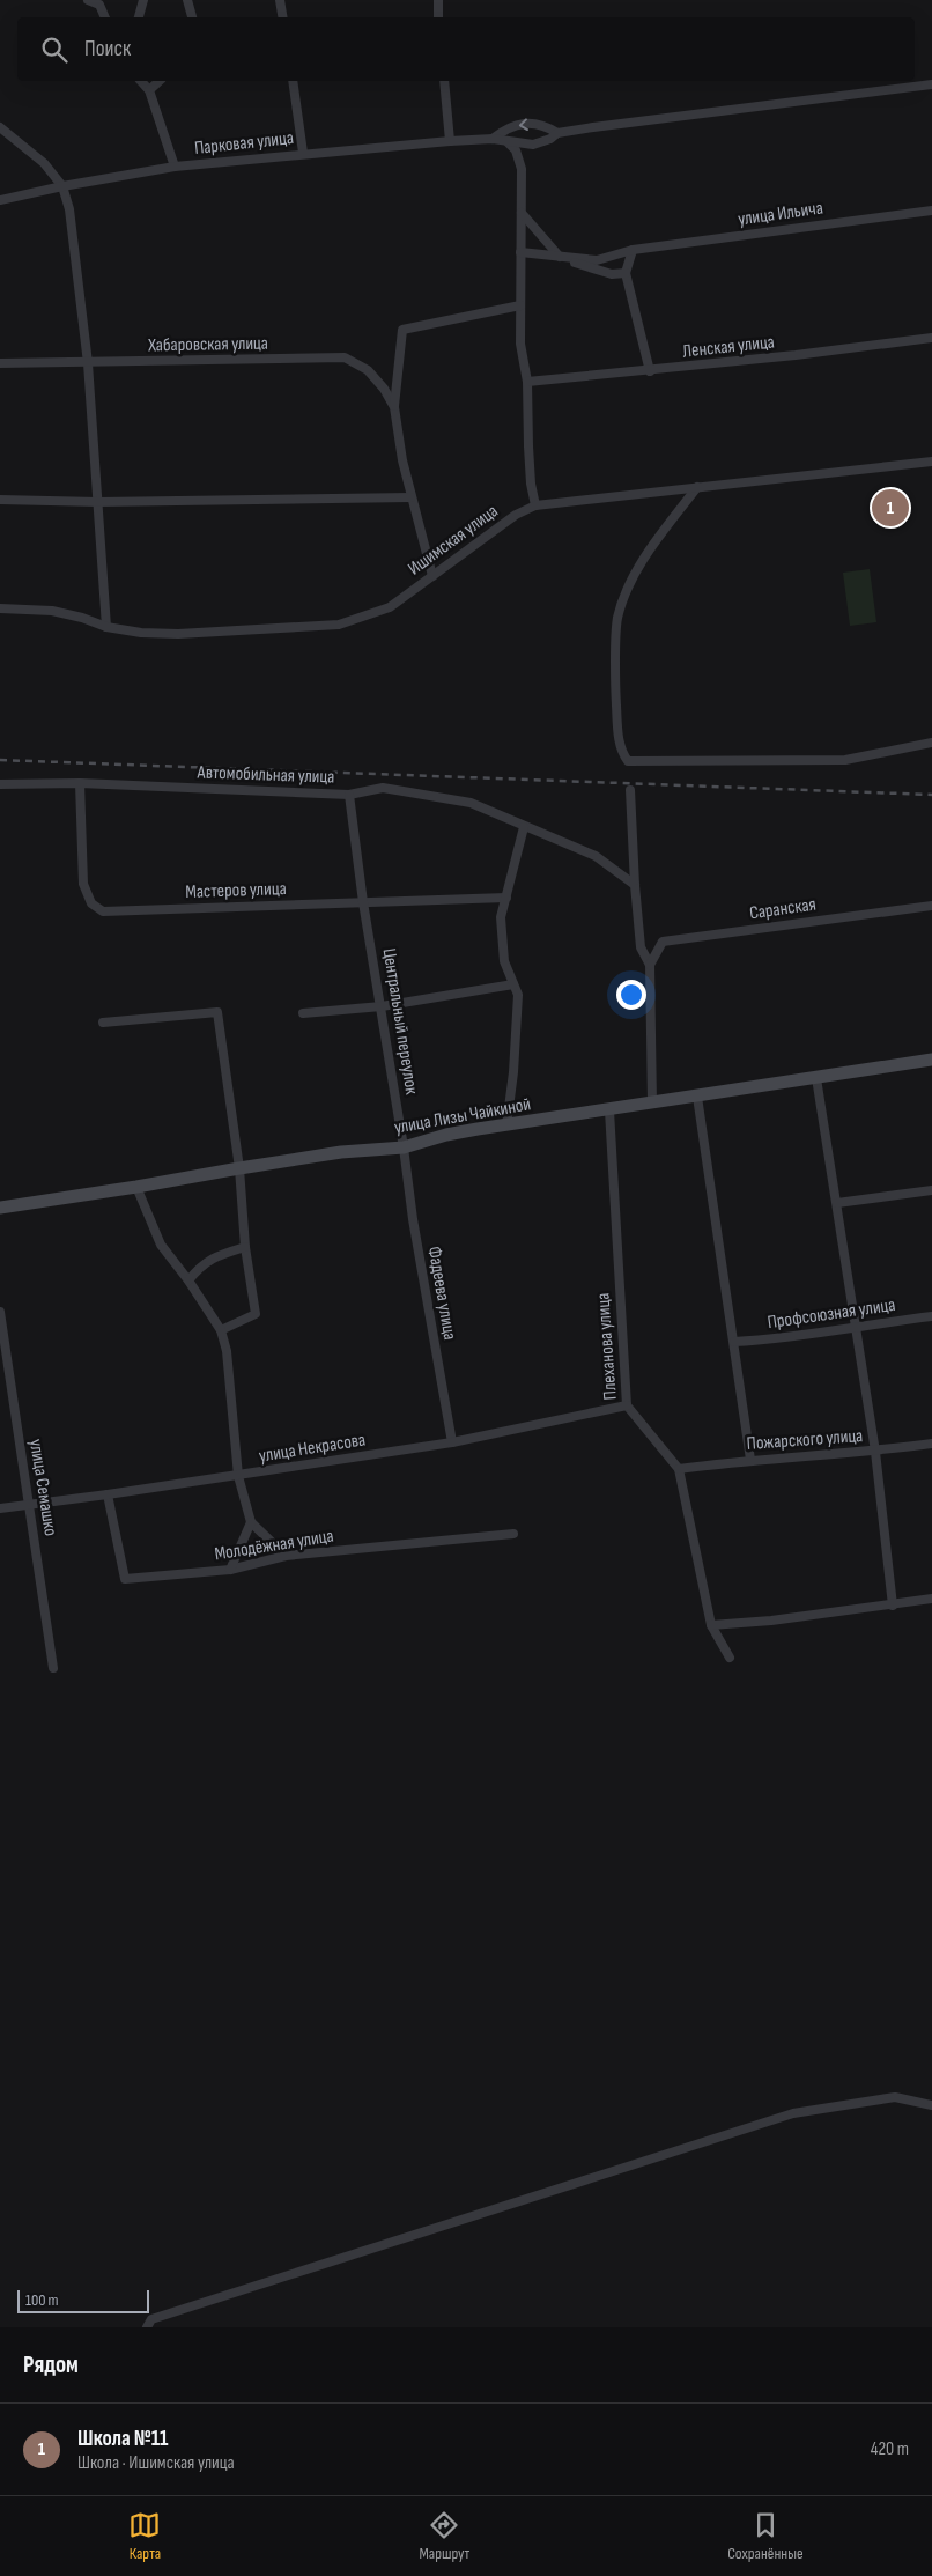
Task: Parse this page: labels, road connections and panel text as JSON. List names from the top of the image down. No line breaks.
{"streets":{"street":["Парковая улица","улица Ильича","Хабаровская улица","Ленская улица","Ишимская улица","Автомобильная улица","Мастеров улица","Саранская","Центральный переулок","улица Лизы Чайкиной","Фадеева улица","Профсоюзная улица","Плеханова улица","Пожарского улица","улица Некрасова","улица Семашко","Молодёжная улица"]},"crossings":[["Хабаровская улица","Ишимская улица"],["Автомобильная улица","Мастеров улица"],["Автомобильная улица","Центральный переулок"],["Мастеров улица","Центральный переулок"],["Центральный переулок","улица Лизы Чайкиной"],["Центральный переулок","Фадеева улица"],["улица Лизы Чайкиной","Фадеева улица"],["улица Лизы Чайкиной","Плеханова улица"],["Фадеева улица","улица Некрасова"],["Плеханова улица","Пожарского улица"],["Плеханова улица","улица Некрасова"],["улица Некрасова","улица Семашко"],["улица Некрасова","Молодёжная улица"]],"scale_bar":"100 m","page":{"search":"Поиск","pins":"1","scale":"100 m","heading":"Рядом","list":[{"mark":"1","name":"Школа №11","note":"Школа · Ишимская улица","value":"420 m"}],"nav":["Карта","Маршрут","Сохранённые"]}}
